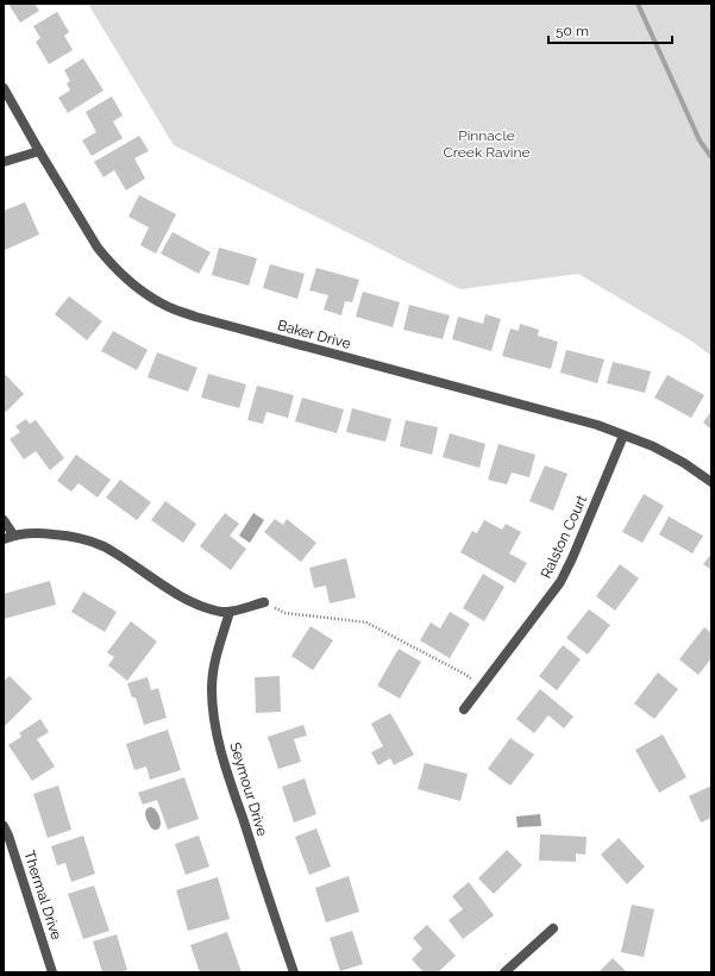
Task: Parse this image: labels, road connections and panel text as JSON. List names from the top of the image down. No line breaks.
{"streets":{"street":["Baker Drive","Ralston Court","Seymour Drive","Thermal Drive"]},"crossings":[["Baker Drive","Ralston Court"]],"parks":["Pinnacle Creek Ravine"],"scale_bar":"50 m"}
